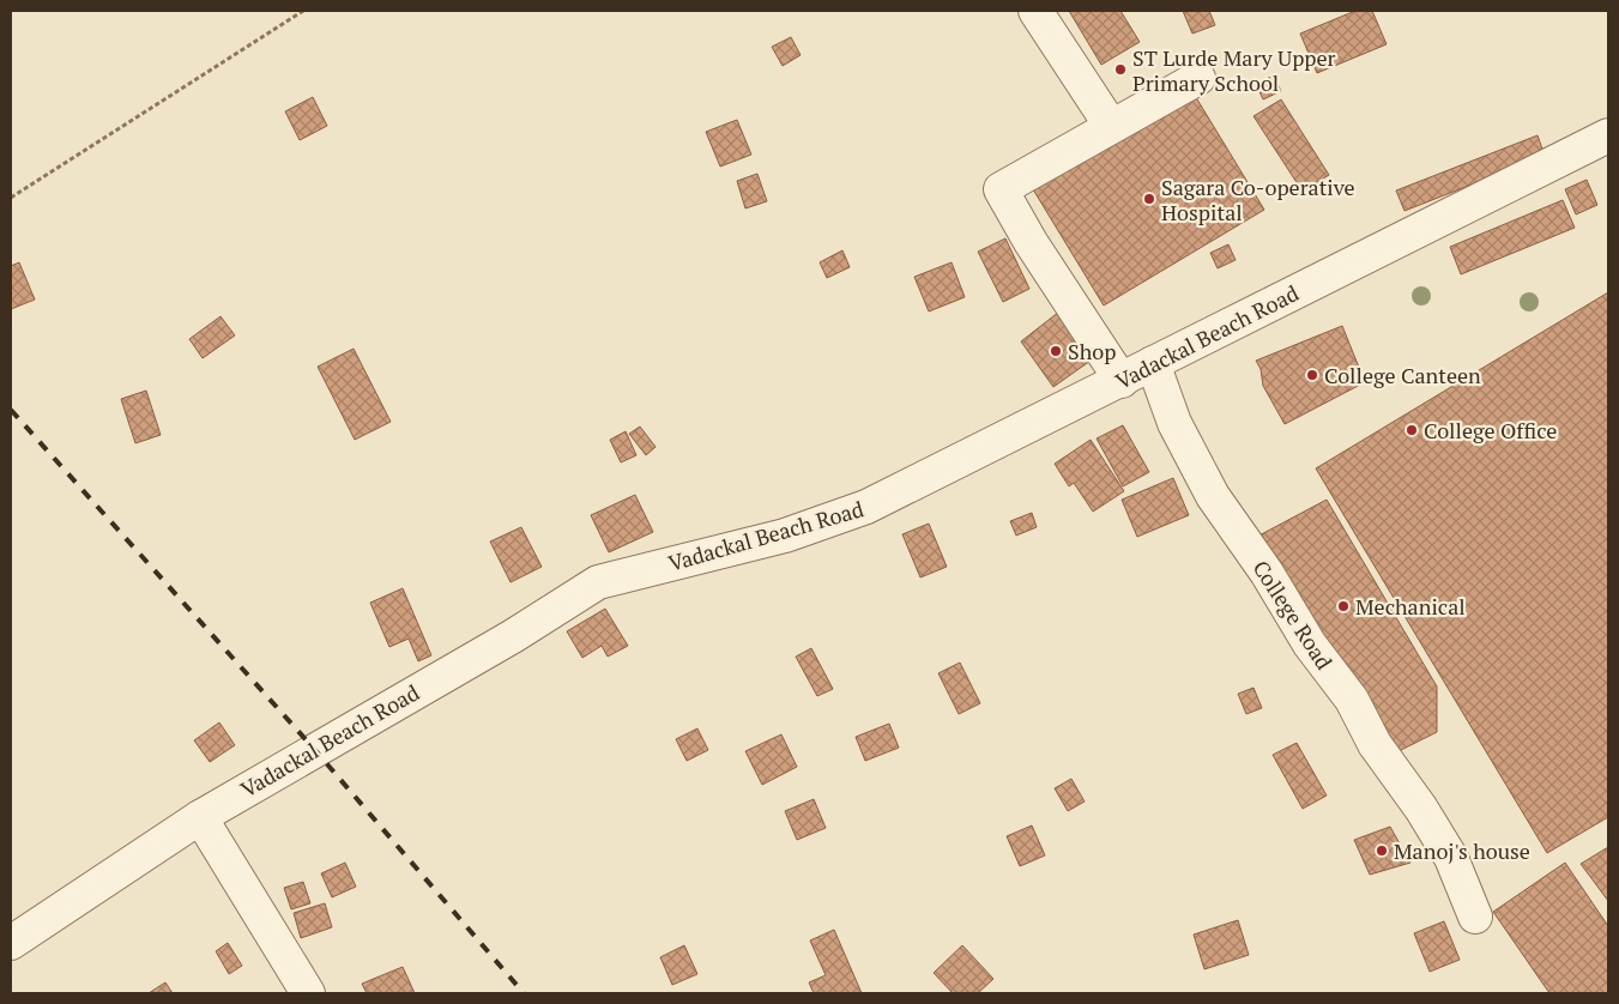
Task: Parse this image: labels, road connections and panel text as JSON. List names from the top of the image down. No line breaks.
{"streets":{"street":["Vadackal Beach Road","College Road"]},"crossings":[["Vadackal Beach Road","College Road"]],"places":["ST Lurde Mary Upper Primary School","Sagara Co-operative Hospital","Shop","College Canteen","College Office","Mechanical","Manoj's house"]}
